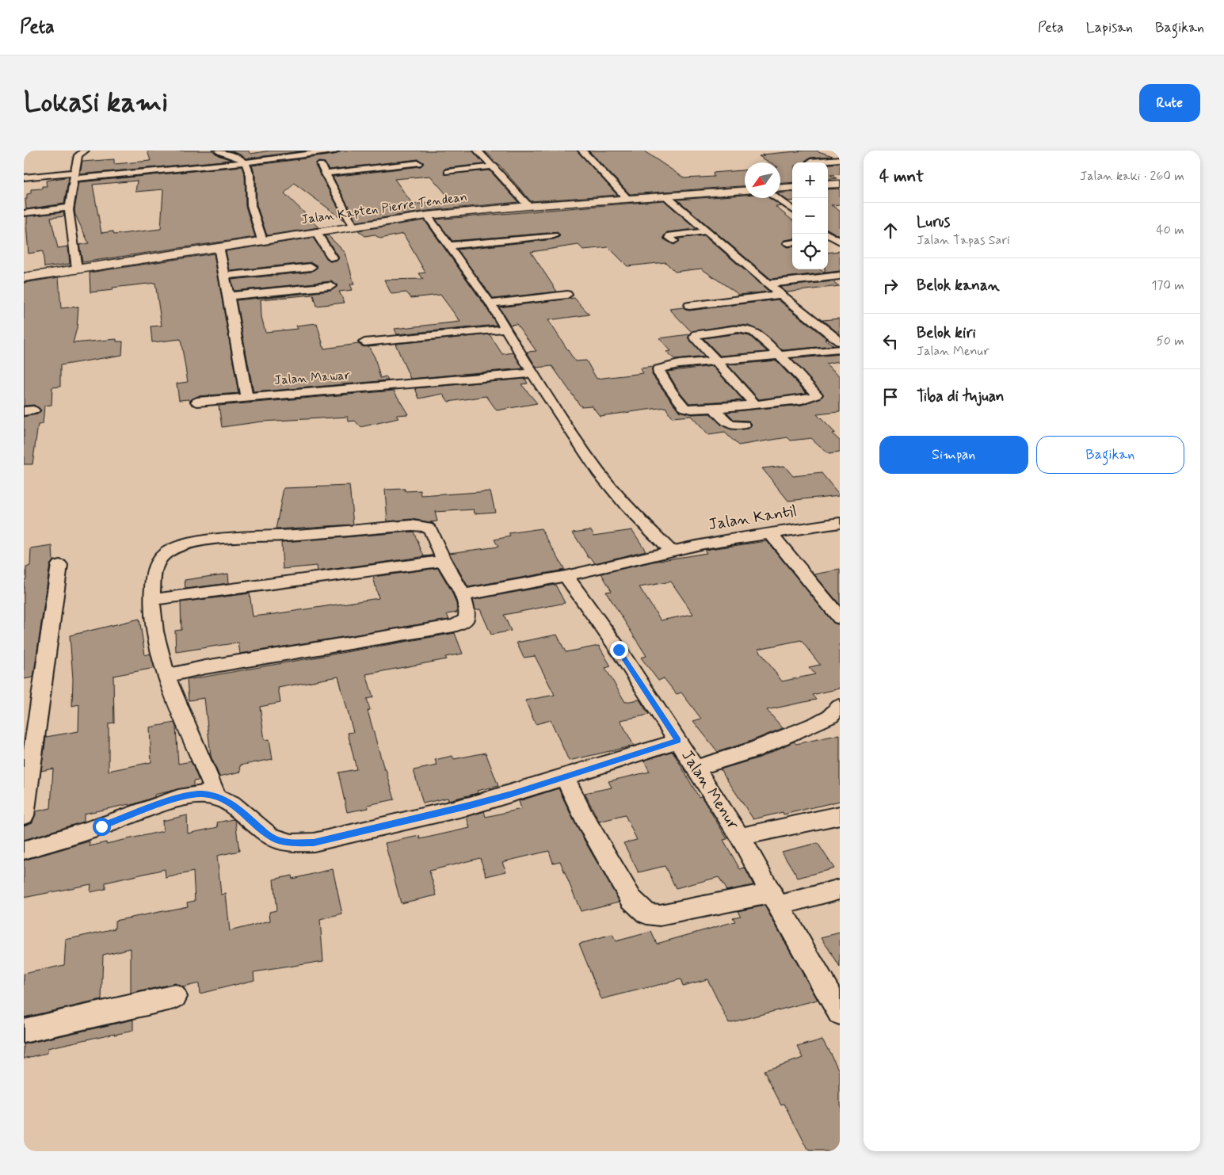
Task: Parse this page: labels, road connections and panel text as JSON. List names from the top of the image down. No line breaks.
{"streets":{"main road":["Jalan Kapten Pierre Tendean"],"street":["Jalan Mawar","Jalan Kantil","Jalan Menur"]},"crossings":[["Jalan Kantil","Jalan Menur"]],"north":"bottom left","page":{"header":"Peta","nav":["Peta","Lapisan","Bagikan"],"buttons":["Rute",["Simpan","Bagikan"]],"title":"Lokasi kami","heading":["4 mnt","Jalan kaki · 260 m"],"map_buttons":["+","−"],"list":[["Lurus","Jalan Tapas Sari","40 m"],["Belok kanan","170 m"],["Belok kiri","Jalan Menur","50 m"],"Tiba di tujuan"]}}
